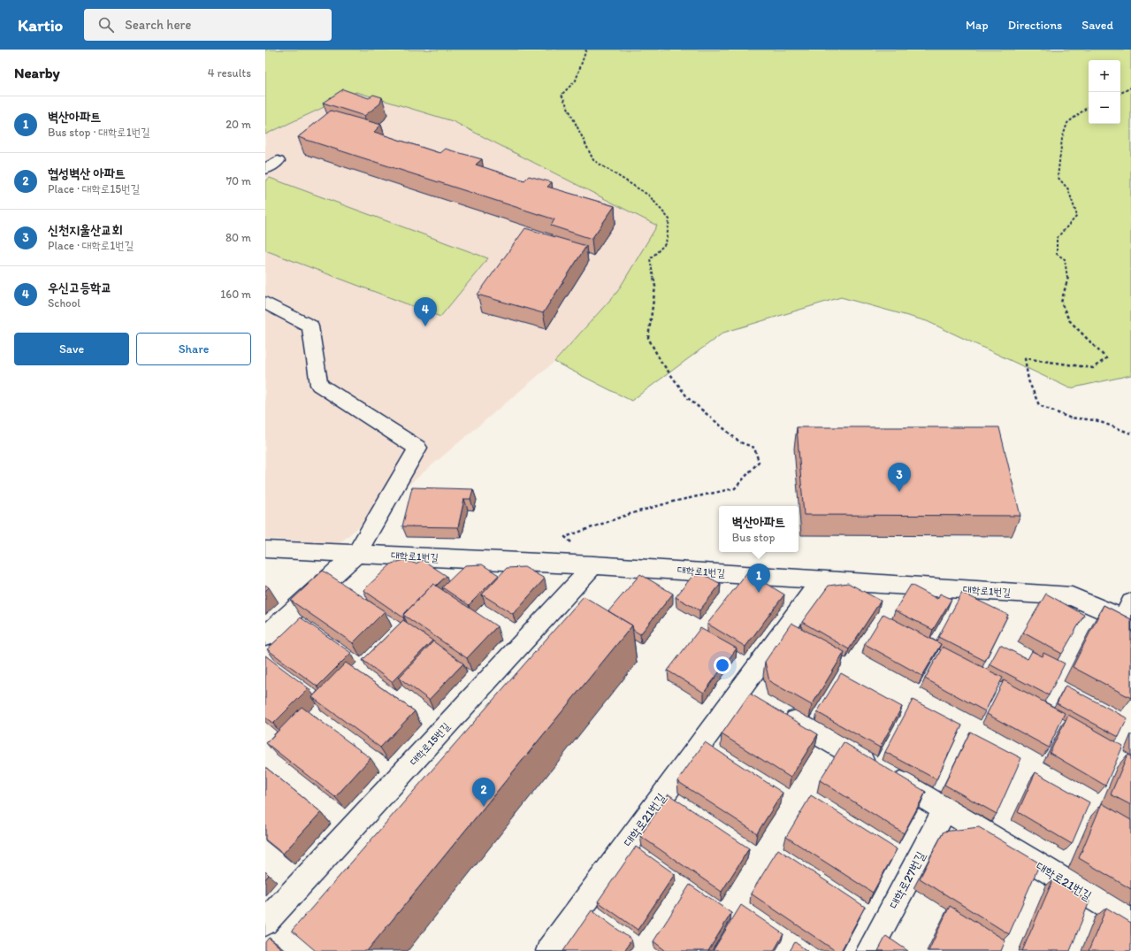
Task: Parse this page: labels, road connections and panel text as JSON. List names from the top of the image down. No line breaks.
{"streets":{"street":["대학로1번길","대학로15번길","대학로21번길","대학로27번길"]},"crossings":[["대학로1번길","대학로15번길"],["대학로1번길","대학로21번길"],["대학로21번길","대학로27번길"]],"page":{"header":"Kartio","search":"Search here","nav":["Map","Directions","Saved"],"heading":["Nearby","4 results"],"map_buttons":["+","−"],"list":[{"mark":"1","name":"벽산아파트","note":"Bus stop · 대학로1번길","value":"20 m"},{"mark":"2","name":"협성벽산 아파트","note":"Place · 대학로15번길","value":"70 m"},{"mark":"3","name":"신천지울산교회","note":"Place · 대학로1번길","value":"80 m"},{"mark":"4","name":"우신고등학교","note":"School","value":"160 m"}],"pins":["4","3","1","2"],"buttons":["Save","Share"],"popup":["벽산아파트","Bus stop"]}}
